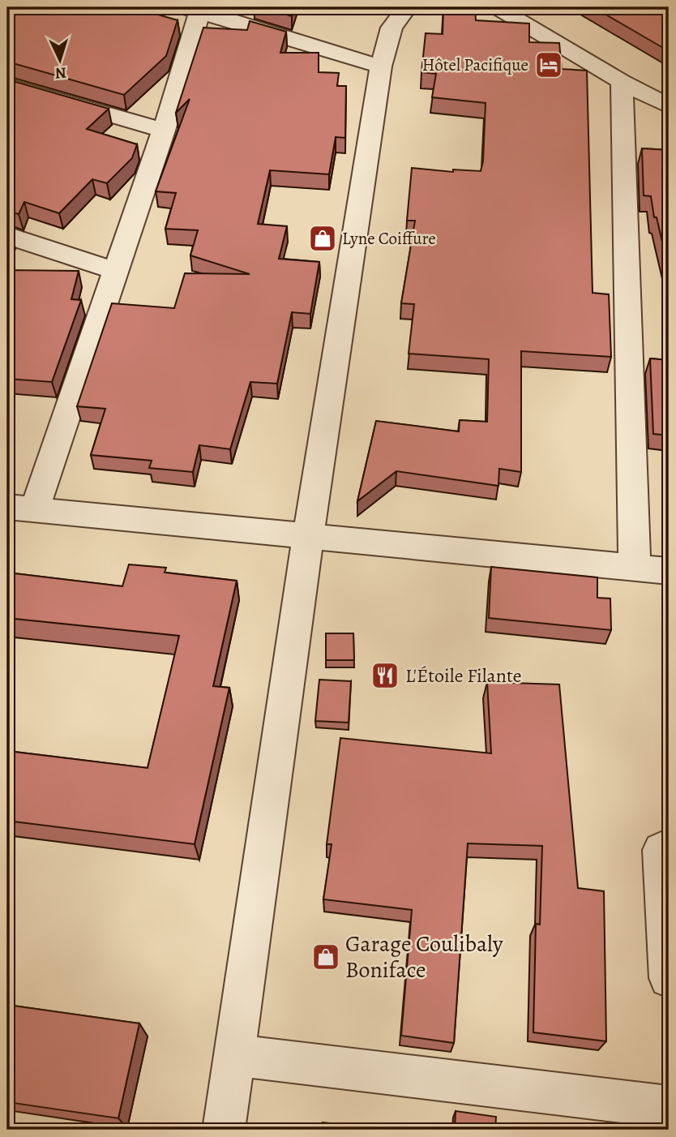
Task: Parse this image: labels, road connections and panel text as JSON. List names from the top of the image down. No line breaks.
{"places":{"hotel":["Hôtel Pacifique"],"shop":["Lyne Coiffure","Garage Coulibaly Boniface"],"restaurant":["L'Étoile Filante"]},"north":"bottom"}
